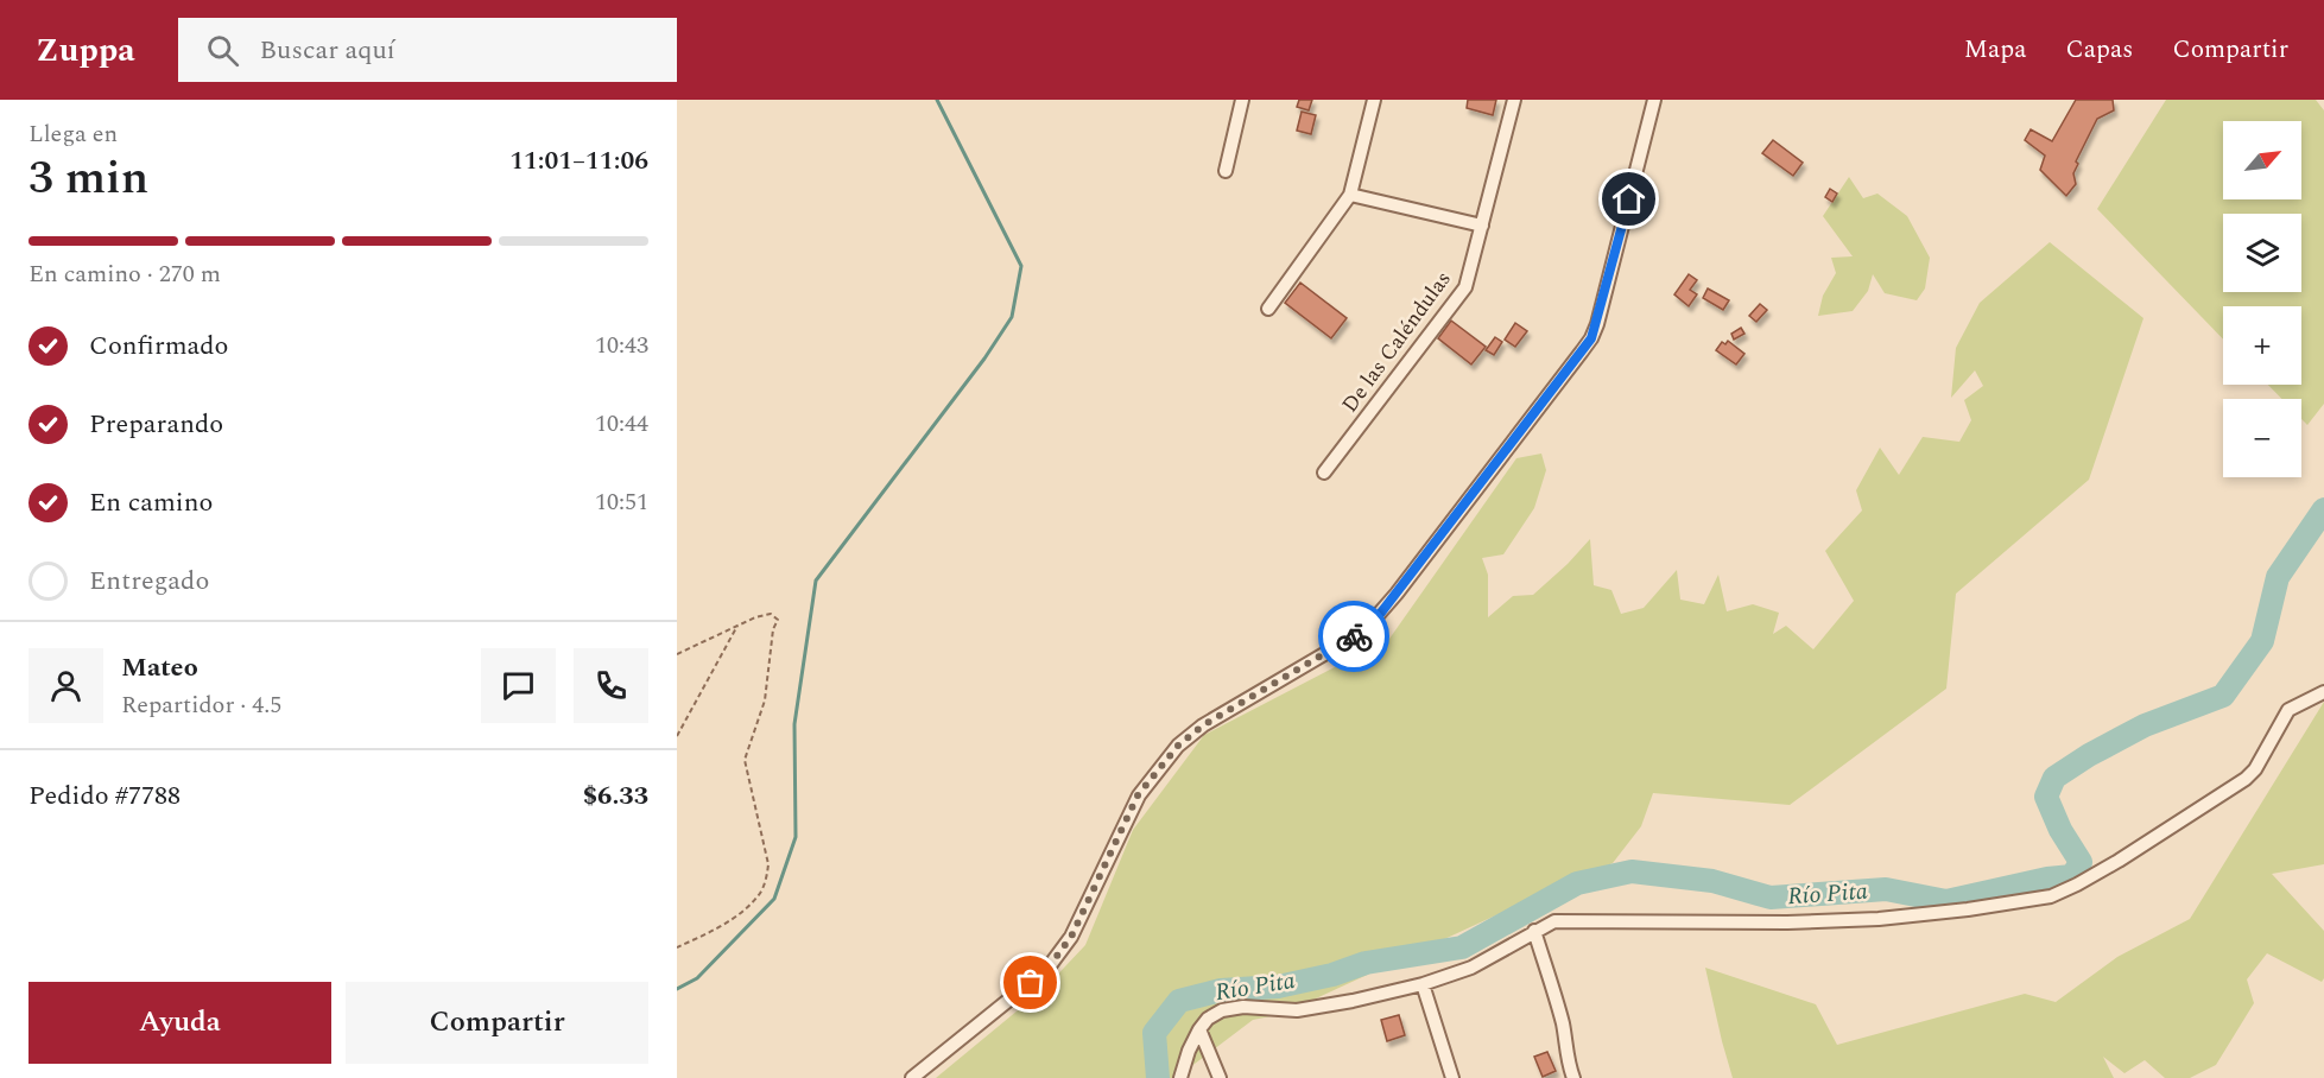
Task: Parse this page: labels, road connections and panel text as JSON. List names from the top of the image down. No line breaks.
{"streets":{"street":["De las Caléndulas"]},"water":["Río Pita"],"north":"top right","page":{"header":"Zuppa","search":"Buscar aquí","nav":["Mapa","Capas","Compartir"],"heading":["3 min","Llega en","11:01–11:06"],"panel":["Mateo","Repartidor · 4.5","Pedido #7788","$6.33"],"map_buttons":["+","−"],"bar":"En camino · 270 m","list":[["Confirmado","10:43"],["Preparando","10:44"],["En camino","10:51"],"Entregado"],"buttons":["Ayuda","Compartir"]}}
